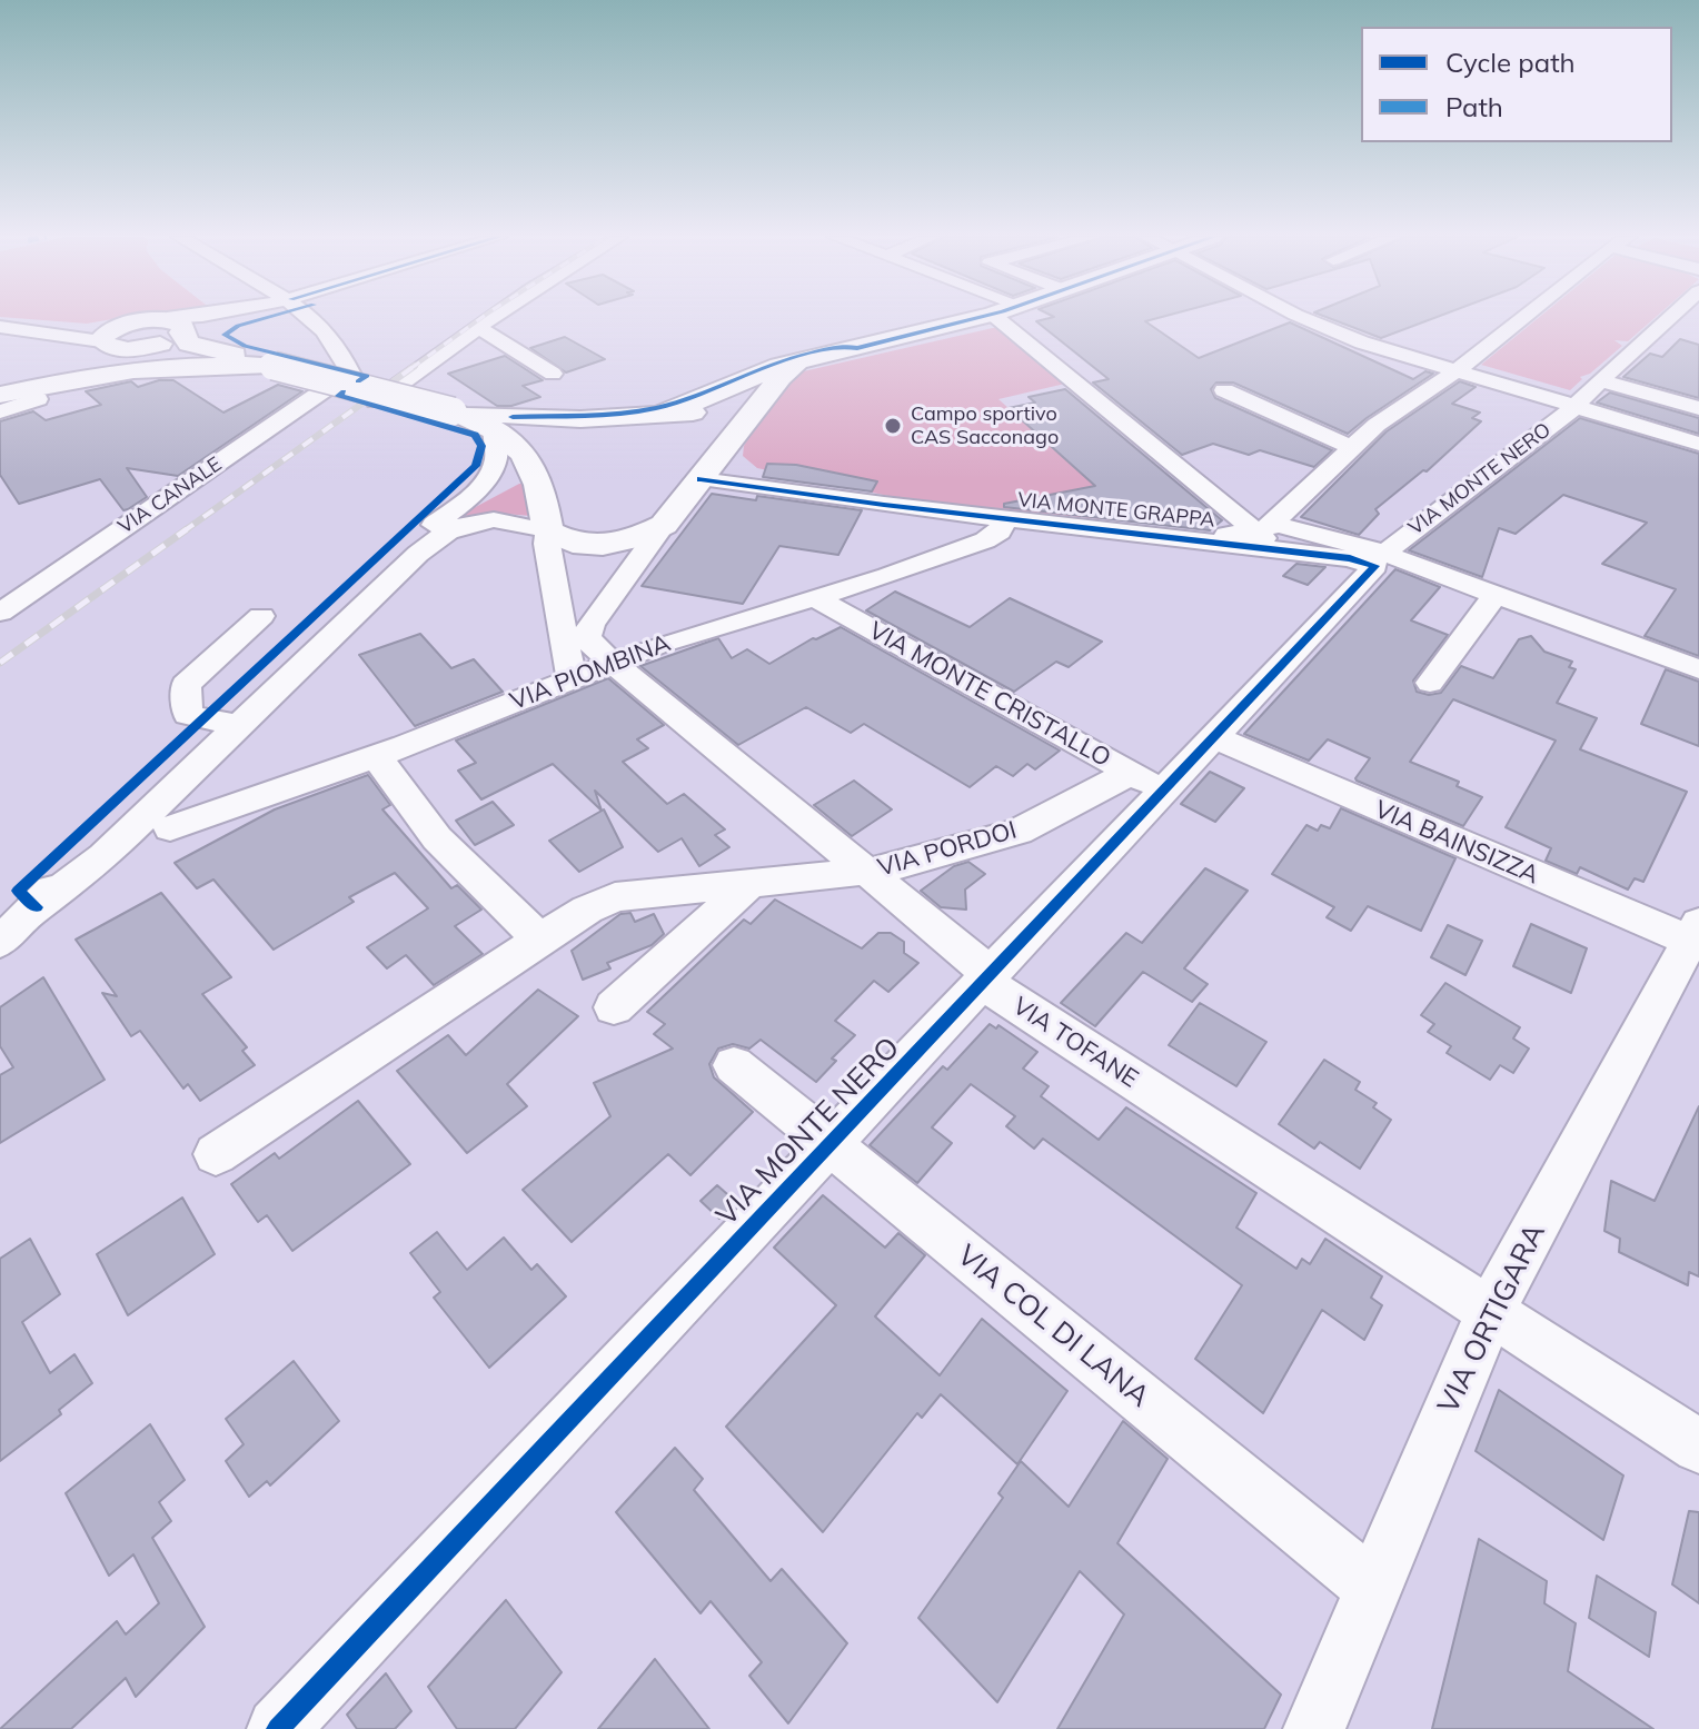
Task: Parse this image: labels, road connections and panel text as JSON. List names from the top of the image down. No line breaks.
{"streets":{"main road":["VIA MONTE GRAPPA"],"street":["VIA MONTE NERO","VIA CANALE","VIA PIOMBINA","VIA MONTE CRISTALLO","VIA BAINSIZZA","VIA PORDOI","VIA TOFANE","VIA ORTIGARA","VIA COL DI LANA"]},"crossings":[["VIA MONTE NERO","VIA MONTE GRAPPA"],["VIA MONTE NERO","VIA MONTE CRISTALLO"],["VIA MONTE NERO","VIA BAINSIZZA"],["VIA MONTE NERO","VIA TOFANE"],["VIA MONTE NERO","VIA COL DI LANA"],["VIA MONTE GRAPPA","VIA PIOMBINA"],["VIA PIOMBINA","VIA MONTE CRISTALLO"],["VIA PIOMBINA","VIA TOFANE"],["VIA MONTE CRISTALLO","VIA PORDOI"],["VIA BAINSIZZA","VIA ORTIGARA"],["VIA PORDOI","VIA TOFANE"],["VIA TOFANE","VIA ORTIGARA"],["VIA ORTIGARA","VIA COL DI LANA"]],"places":["Campo sportivo CAS Sacconago"],"legend":["Cycle path","Path"]}
